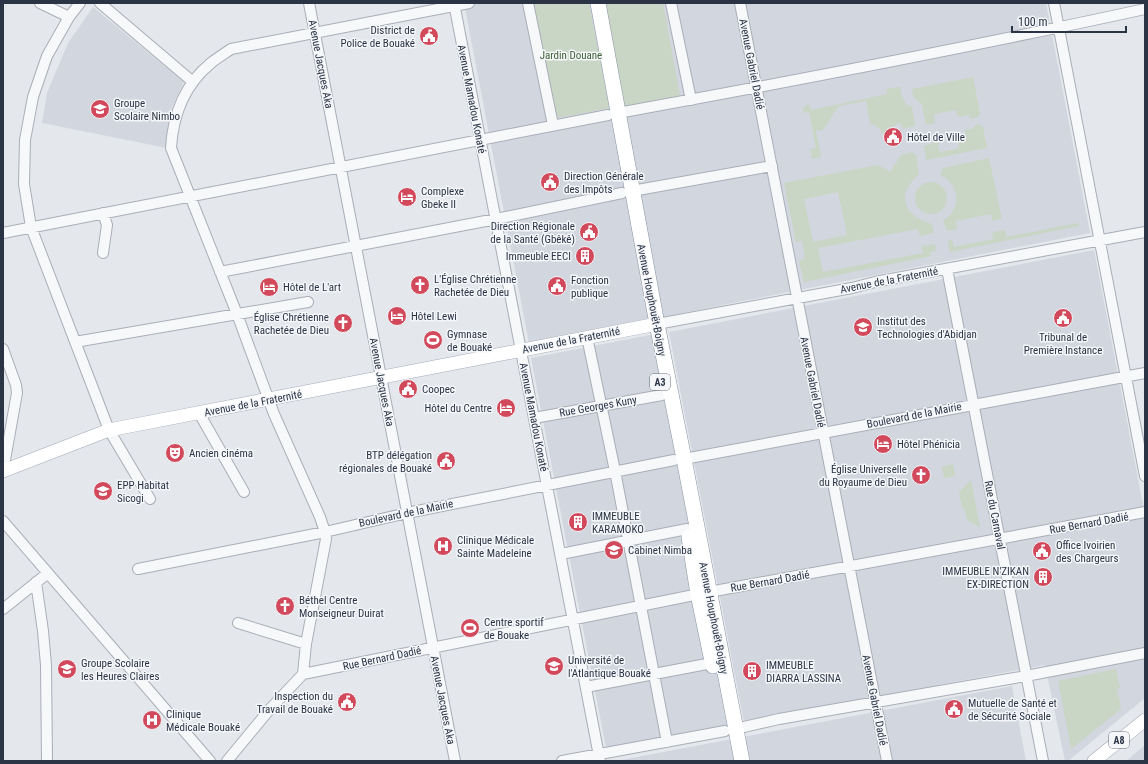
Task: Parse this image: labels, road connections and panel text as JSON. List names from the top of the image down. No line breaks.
{"streets":{"highway":["Avenue Houphouët-Boigny","A3"],"main road":["Avenue de la Fraternité","A8"],"street":["Avenue Jacques Aka","Avenue Gabriel Dadié","Avenue Mamadou Konaté","Rue Georges Kuny","Boulevard de la Mairie","Rue du Carnaval","Rue Bernard Dadié"]},"crossings":[["Avenue Jacques Aka","Avenue de la Fraternité"],["Avenue Jacques Aka","Boulevard de la Mairie"],["Avenue Jacques Aka","Rue Bernard Dadié"],["Avenue Gabriel Dadié","Avenue de la Fraternité"],["Avenue Gabriel Dadié","Boulevard de la Mairie"],["Avenue Gabriel Dadié","Rue Bernard Dadié"],["Avenue Mamadou Konaté","Avenue de la Fraternité"],["Avenue Mamadou Konaté","Rue Georges Kuny"],["Avenue Mamadou Konaté","Boulevard de la Mairie"],["Avenue Mamadou Konaté","Rue Bernard Dadié"],["Avenue de la Fraternité","Avenue Houphouët-Boigny"],["Avenue de la Fraternité","Rue du Carnaval"],["Avenue Houphouët-Boigny","Rue Georges Kuny"],["Avenue Houphouët-Boigny","Boulevard de la Mairie"],["Avenue Houphouët-Boigny","Rue Bernard Dadié"],["Boulevard de la Mairie","Rue du Carnaval"],["Rue du Carnaval","Rue Bernard Dadié"]],"parks":["Jardin Douane"],"places":{"public building":["District de Police de Bouaké","Hôtel de Ville","Direction Générale des Impôts","Direction Régionale de la Santé (Gbêkê)","Fonction publique","Tribunal de Première Instance","Coopec","BTP délégation régionales de Bouaké","Office Ivoirien des Chargeurs","Inspection du Travail de Bouaké","Mutuelle de Santé et de Sécurité Sociale"],"school or university":["Groupe Scolaire Nimbo","Institut des Technologies d'Abidjan","EPP Habitat Sicogi","Cabinet Nimba","Université de l'Atlantique Bouaké","Groupe Scolaire les Heures Claires"],"hotel":["Complexe Gbeke II","Hôtel de L'art","Hôtel Lewi","Hôtel du Centre","Hôtel Phénicia"],"building":["Immeuble EECI","IMMEUBLE KARAMOKO","IMMEUBLE N'ZIKAN EX-DIRECTION","IMMEUBLE DIARRA LASSINA"],"church":["L'Église Chrétienne Rachetée de Dieu","Église Chrétienne Rachetée de Dieu","Église Universelle du Royaume de Dieu","Béthel Centre Monseigneur Duirat"],"sports":["Gymnase de Bouaké","Centre sportif de Bouake"],"theatre":["Ancien cinéma"],"hospital":["Clinique Médicale Sainte Madeleine","Clinique Médicale Bouaké"]},"scale_bar":"100 m"}
